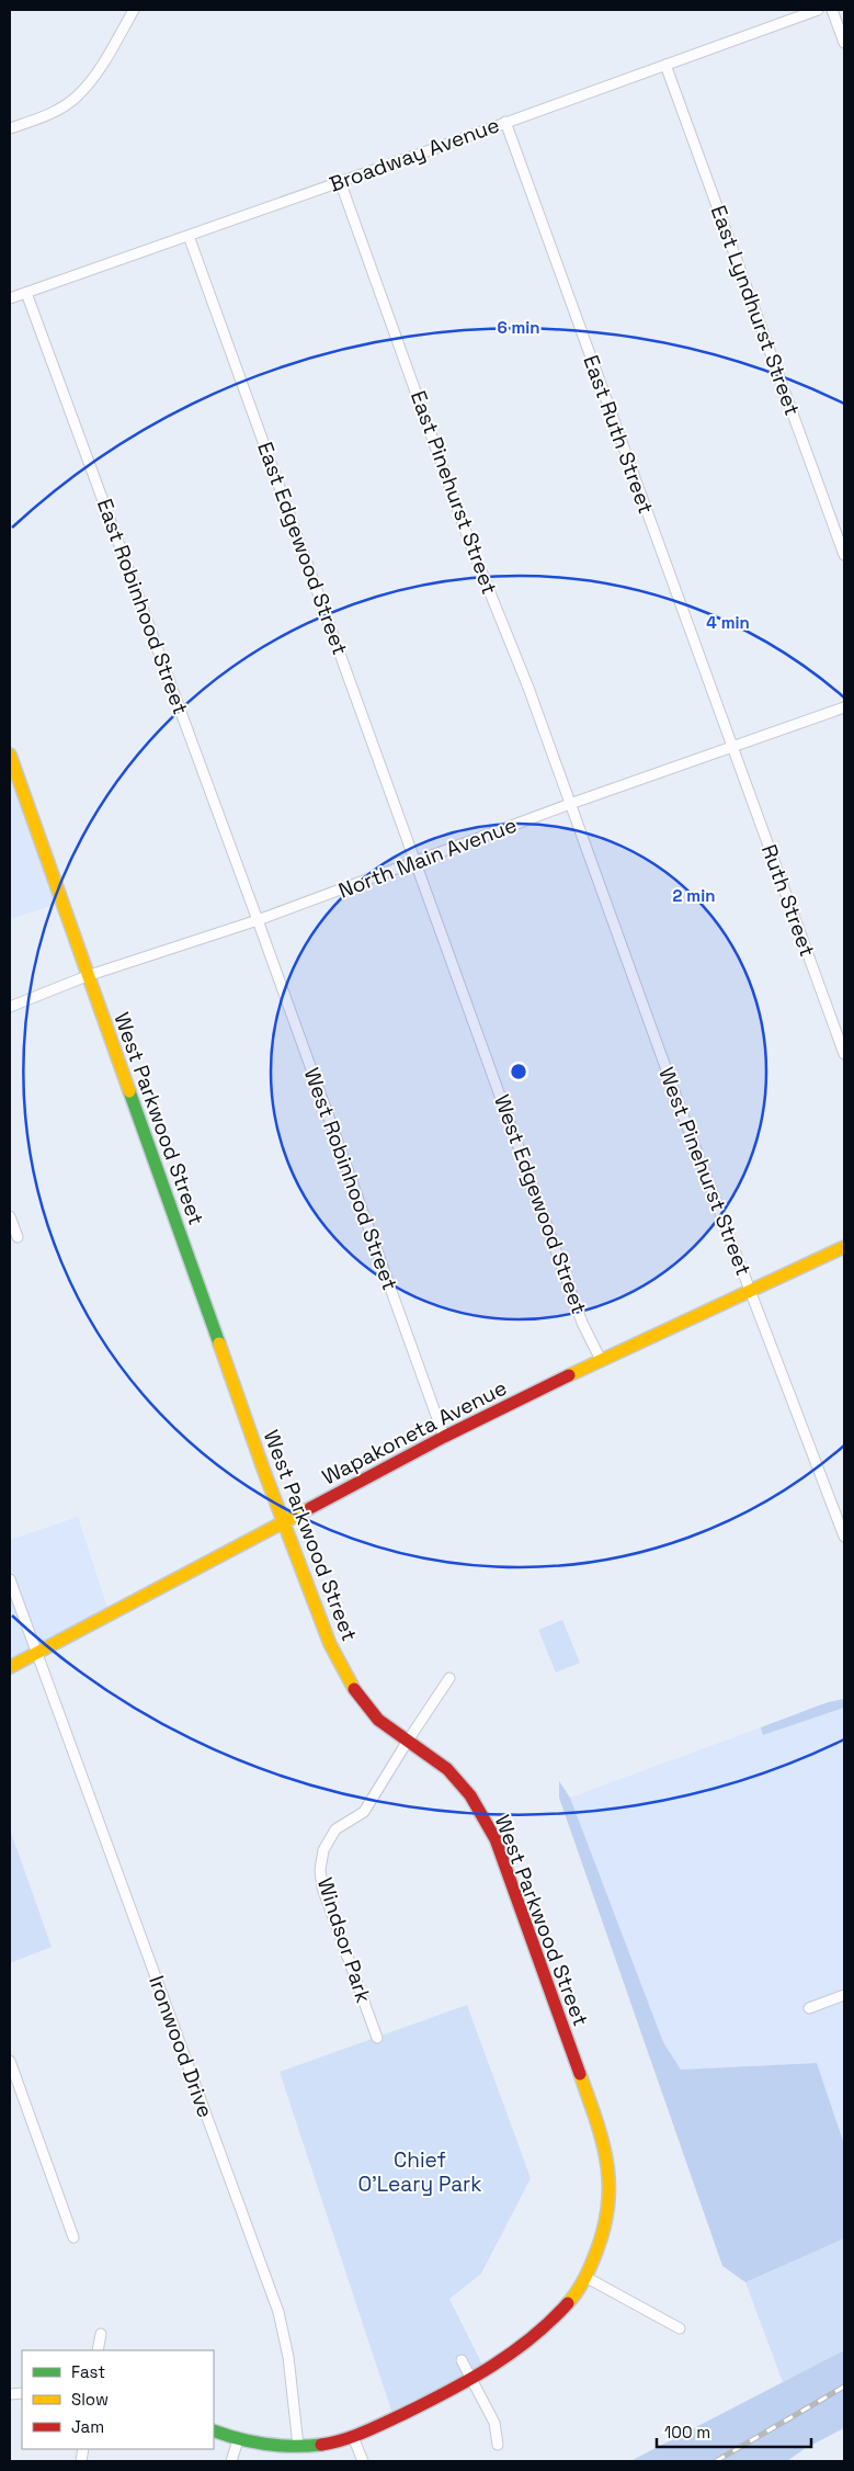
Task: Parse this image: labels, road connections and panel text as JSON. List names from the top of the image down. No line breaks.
{"streets":{"street":["Broadway Avenue","East Lyndhurst Street","East Ruth Street","East Pinehurst Street","East Edgewood Street","East Robinhood Street","North Main Avenue","Ruth Street","West Parkwood Street","West Pinehurst Street","West Robinhood Street","West Edgewood Street","Wapakoneta Avenue","Windsor Park","Ironwood Drive"]},"crossings":[["Broadway Avenue","East Lyndhurst Street"],["Broadway Avenue","East Ruth Street"],["Broadway Avenue","East Pinehurst Street"],["Broadway Avenue","East Edgewood Street"],["Broadway Avenue","East Robinhood Street"],["East Ruth Street","North Main Avenue"],["East Ruth Street","Ruth Street"],["East Pinehurst Street","North Main Avenue"],["East Pinehurst Street","West Pinehurst Street"],["East Edgewood Street","North Main Avenue"],["East Edgewood Street","West Edgewood Street"],["East Robinhood Street","North Main Avenue"],["East Robinhood Street","West Robinhood Street"],["North Main Avenue","Ruth Street"],["North Main Avenue","West Parkwood Street"],["North Main Avenue","West Pinehurst Street"],["North Main Avenue","West Robinhood Street"],["North Main Avenue","West Edgewood Street"],["West Parkwood Street","Wapakoneta Avenue"],["West Parkwood Street","Windsor Park"],["West Parkwood Street","Ironwood Drive"],["West Pinehurst Street","Wapakoneta Avenue"],["West Robinhood Street","Wapakoneta Avenue"],["West Edgewood Street","Wapakoneta Avenue"],["Wapakoneta Avenue","Ironwood Drive"]],"parks":["Chief O'Leary Park"],"legend":["Fast","Slow","Jam"],"scale_bar":"100 m","rings":["6 min","4 min","2 min"]}
